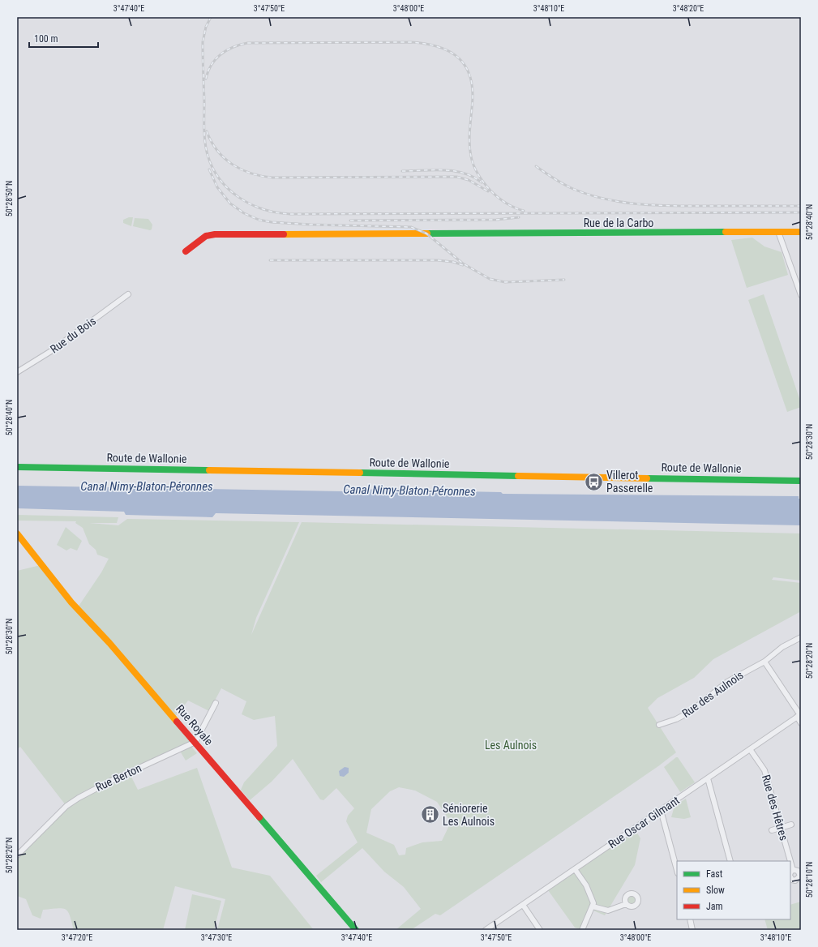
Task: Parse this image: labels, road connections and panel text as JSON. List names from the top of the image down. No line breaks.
{"streets":{"street":["Rue de la Carbo","Rue du Bois","Route de Wallonie","Rue des Aulnois","Rue Royale","Rue Berton","Rue des Hêtres","Rue Oscar Gilmant"]},"crossings":[["Rue Royale","Rue Berton"],["Rue des Hêtres","Rue Oscar Gilmant"]],"water":["Canal Nimy-Blaton-Péronnes"],"parks":["Les Aulnois"],"places":{"bus stop":["Villerot Passerelle"],"building":["Séniorerie Les Aulnois"]},"legend":["Fast","Slow","Jam"],"scale_bar":"100 m","coordinates":["3°47'40\"E","3°47'50\"E","3°48'00\"E","3°48'10\"E","3°48'20\"E","50°28'50\"N","50°28'40\"N","50°28'30\"N","50°28'20\"N","50°28'10\"N","3°47'20\"E","3°47'30\"E"]}
